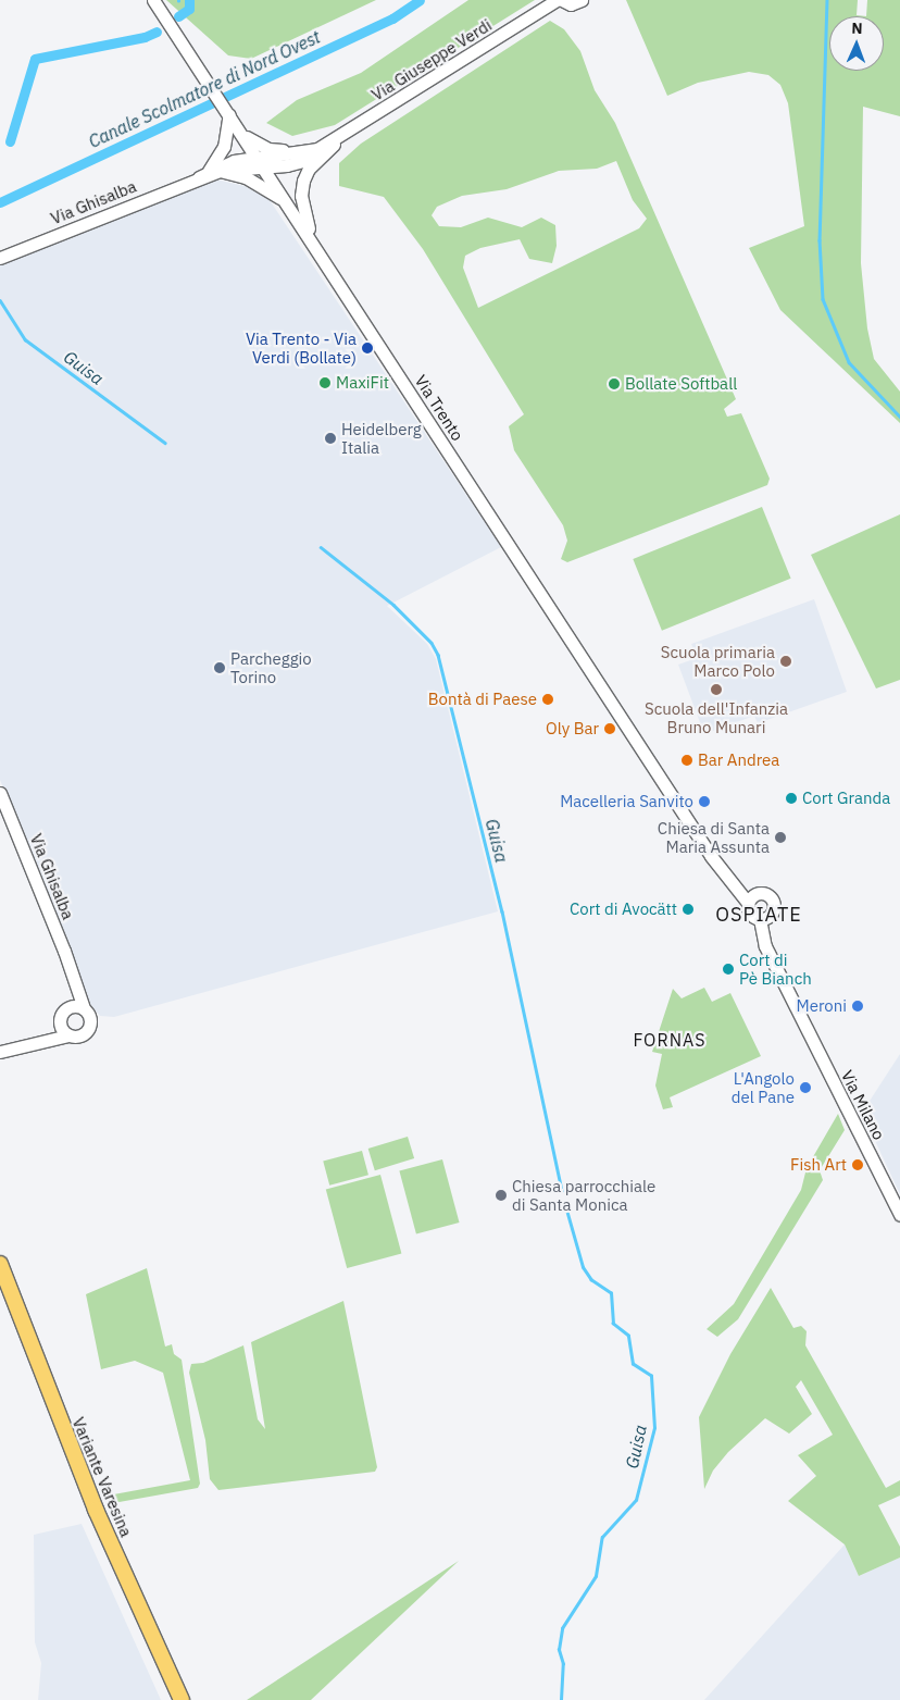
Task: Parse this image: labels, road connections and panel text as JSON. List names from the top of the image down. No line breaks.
{"streets":{"main road":["Variante Varesina"],"street":["Via Giuseppe Verdi","Via Ghisalba","Via Trento","Via Milano"]},"crossings":[["Via Giuseppe Verdi","Via Ghisalba"],["Via Giuseppe Verdi","Via Trento"],["Via Ghisalba","Via Trento"],["Via Trento","Via Milano"]],"districts":["OSPIATE","FORNAS"],"water":["Canale Scolmatore di Nord Ovest","Guisa"],"places":["Via Trento - Via Verdi (Bollate)","MaxiFit","Bollate Softball","Heidelberg Italia","Scuola primaria Marco Polo","Parcheggio Torino","Scuola dell'Infanzia Bruno Munari","Bontà di Paese","Oly Bar","Bar Andrea","Cort Granda","Macelleria Sanvito","Chiesa di Santa Maria Assunta","Cort di Avocätt","Cort di Pè Bianch","Meroni","L'Angolo del Pane","Fish Art","Chiesa parrocchiale di Santa Monica"],"north":"top"}
